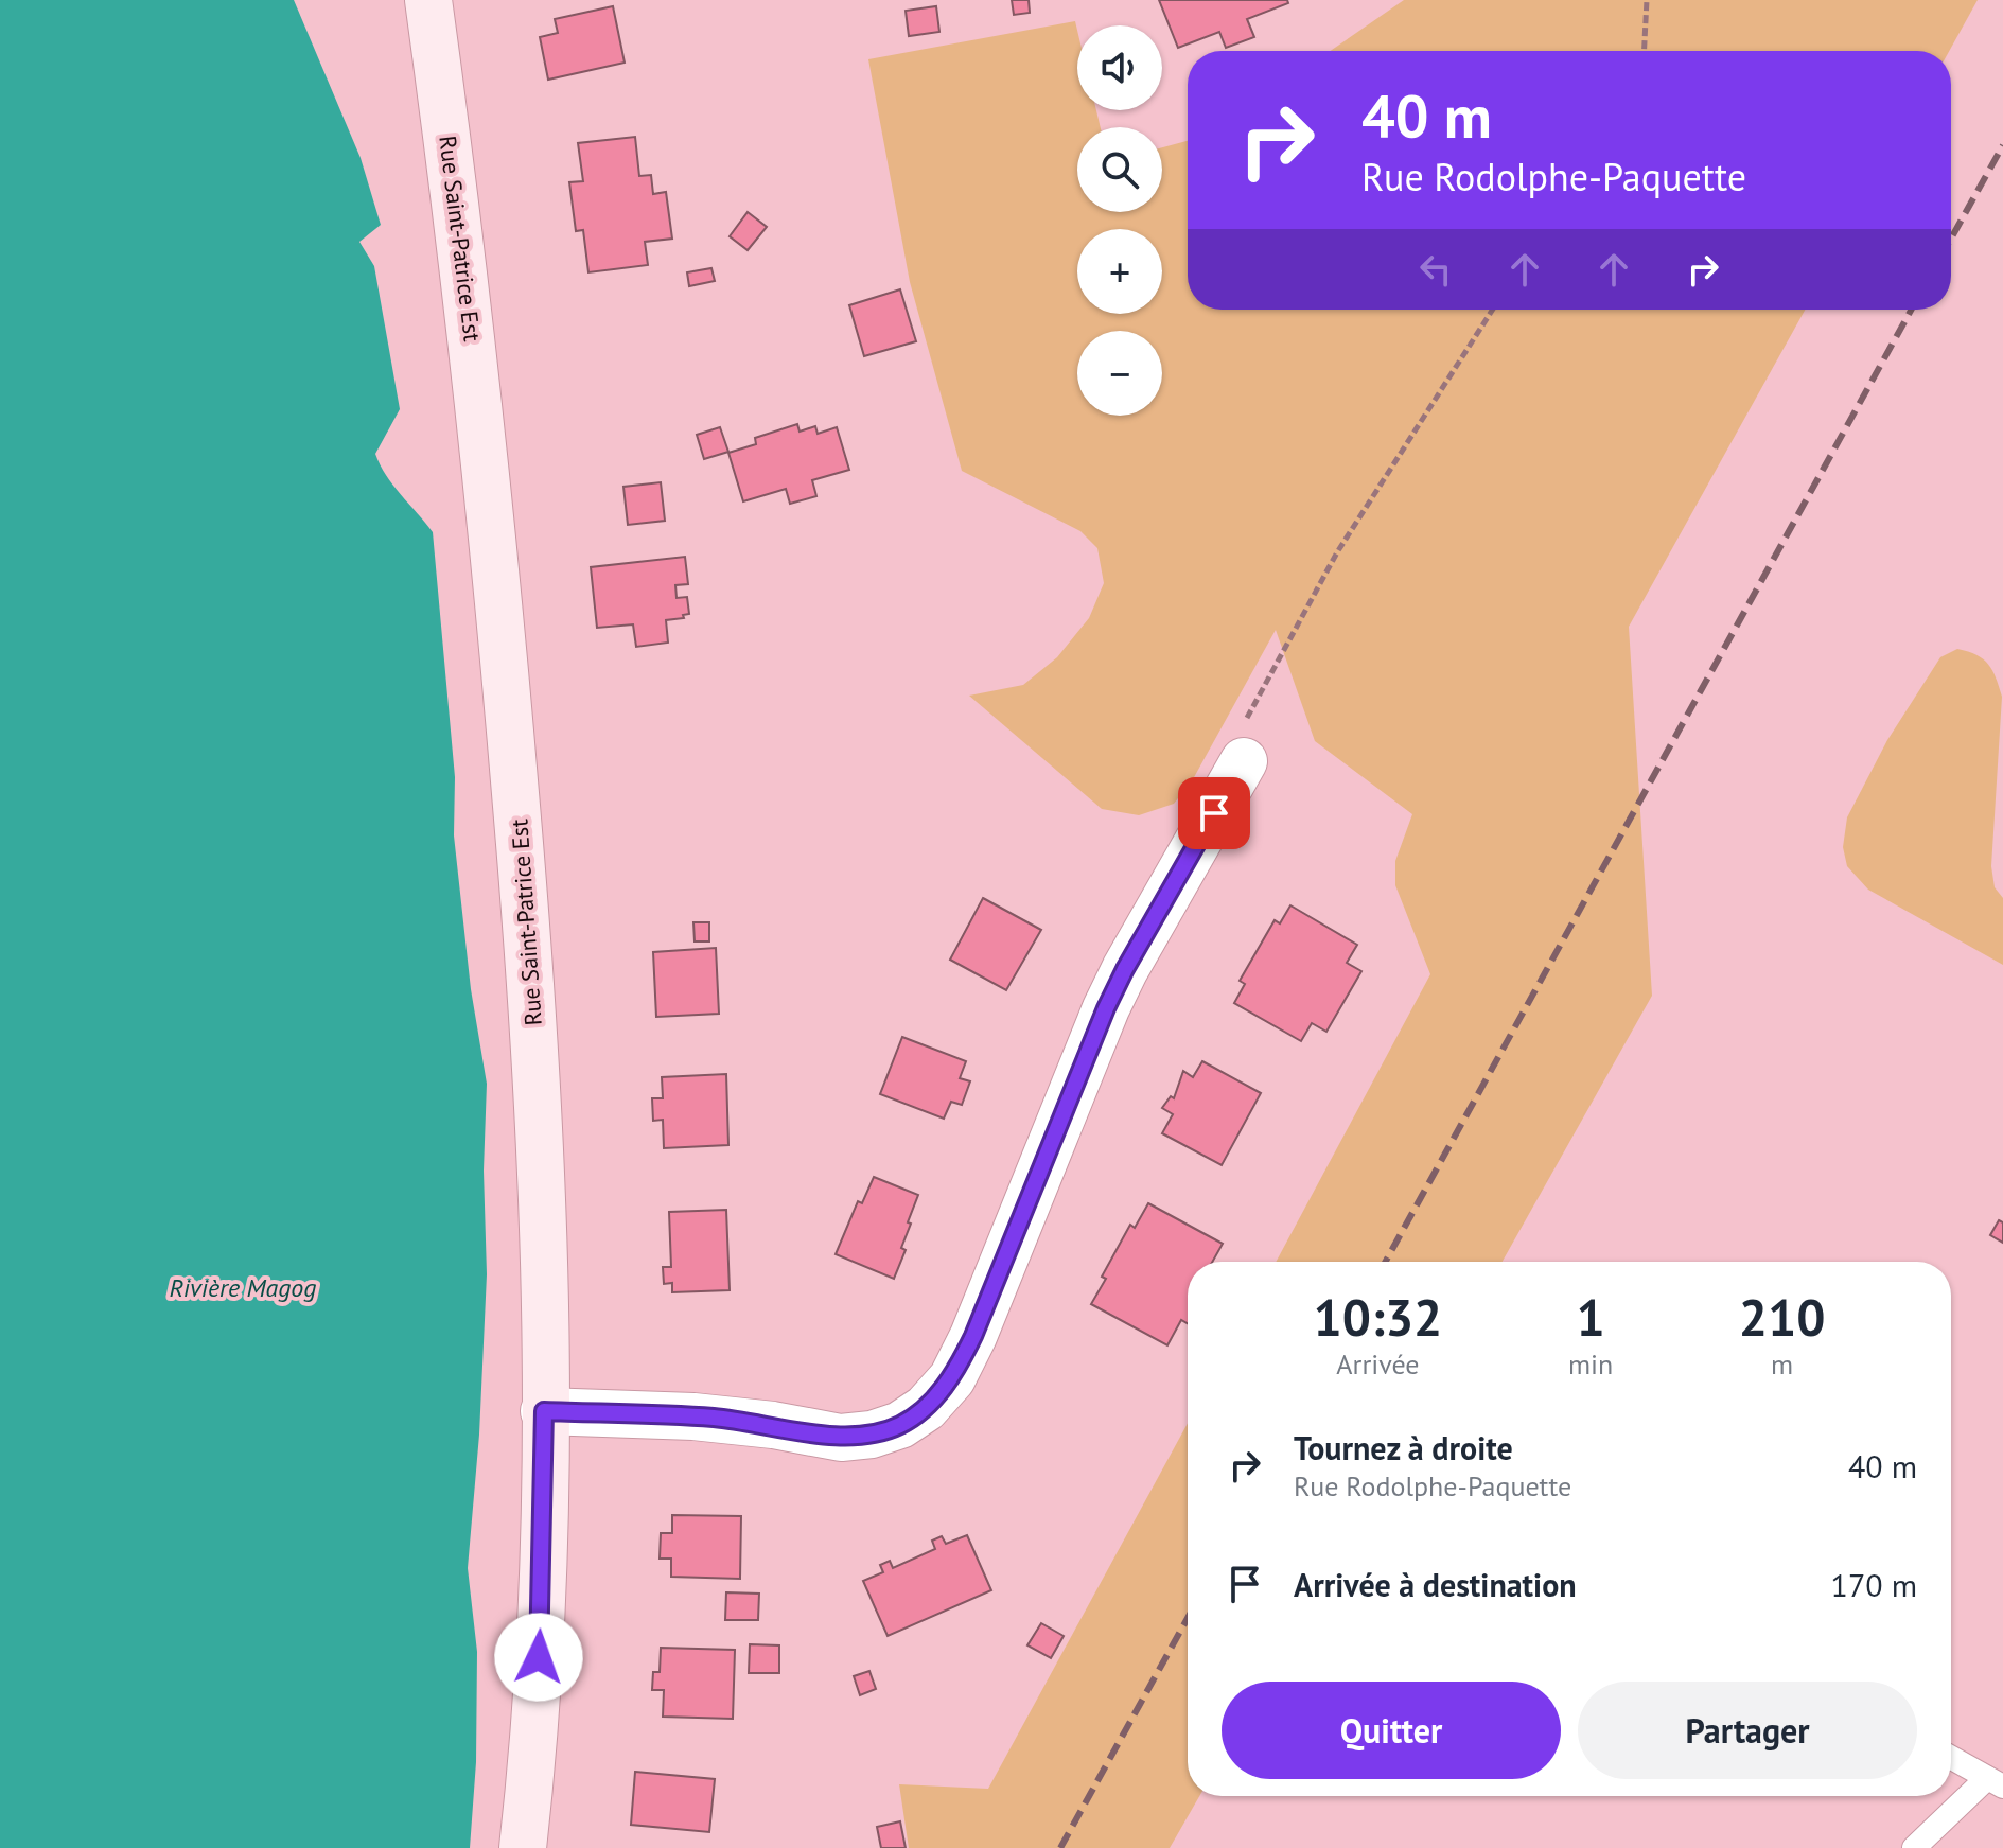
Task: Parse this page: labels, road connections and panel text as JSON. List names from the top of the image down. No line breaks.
{"streets":{"street":["Rue Saint-Patrice Est"]},"water":["Rivière Magog"],"page":{"map_buttons":["+","−"],"turn":["40 m","Rue Rodolphe-Paquette"],"eta":["10:32","Arrivée","1","min","210","m"],"list":[{"name":"Tournez à droite","note":"Rue Rodolphe-Paquette","value":"40 m"},{"name":"Arrivée à destination","value":"170 m"}],"buttons":["Quitter","Partager"]}}
